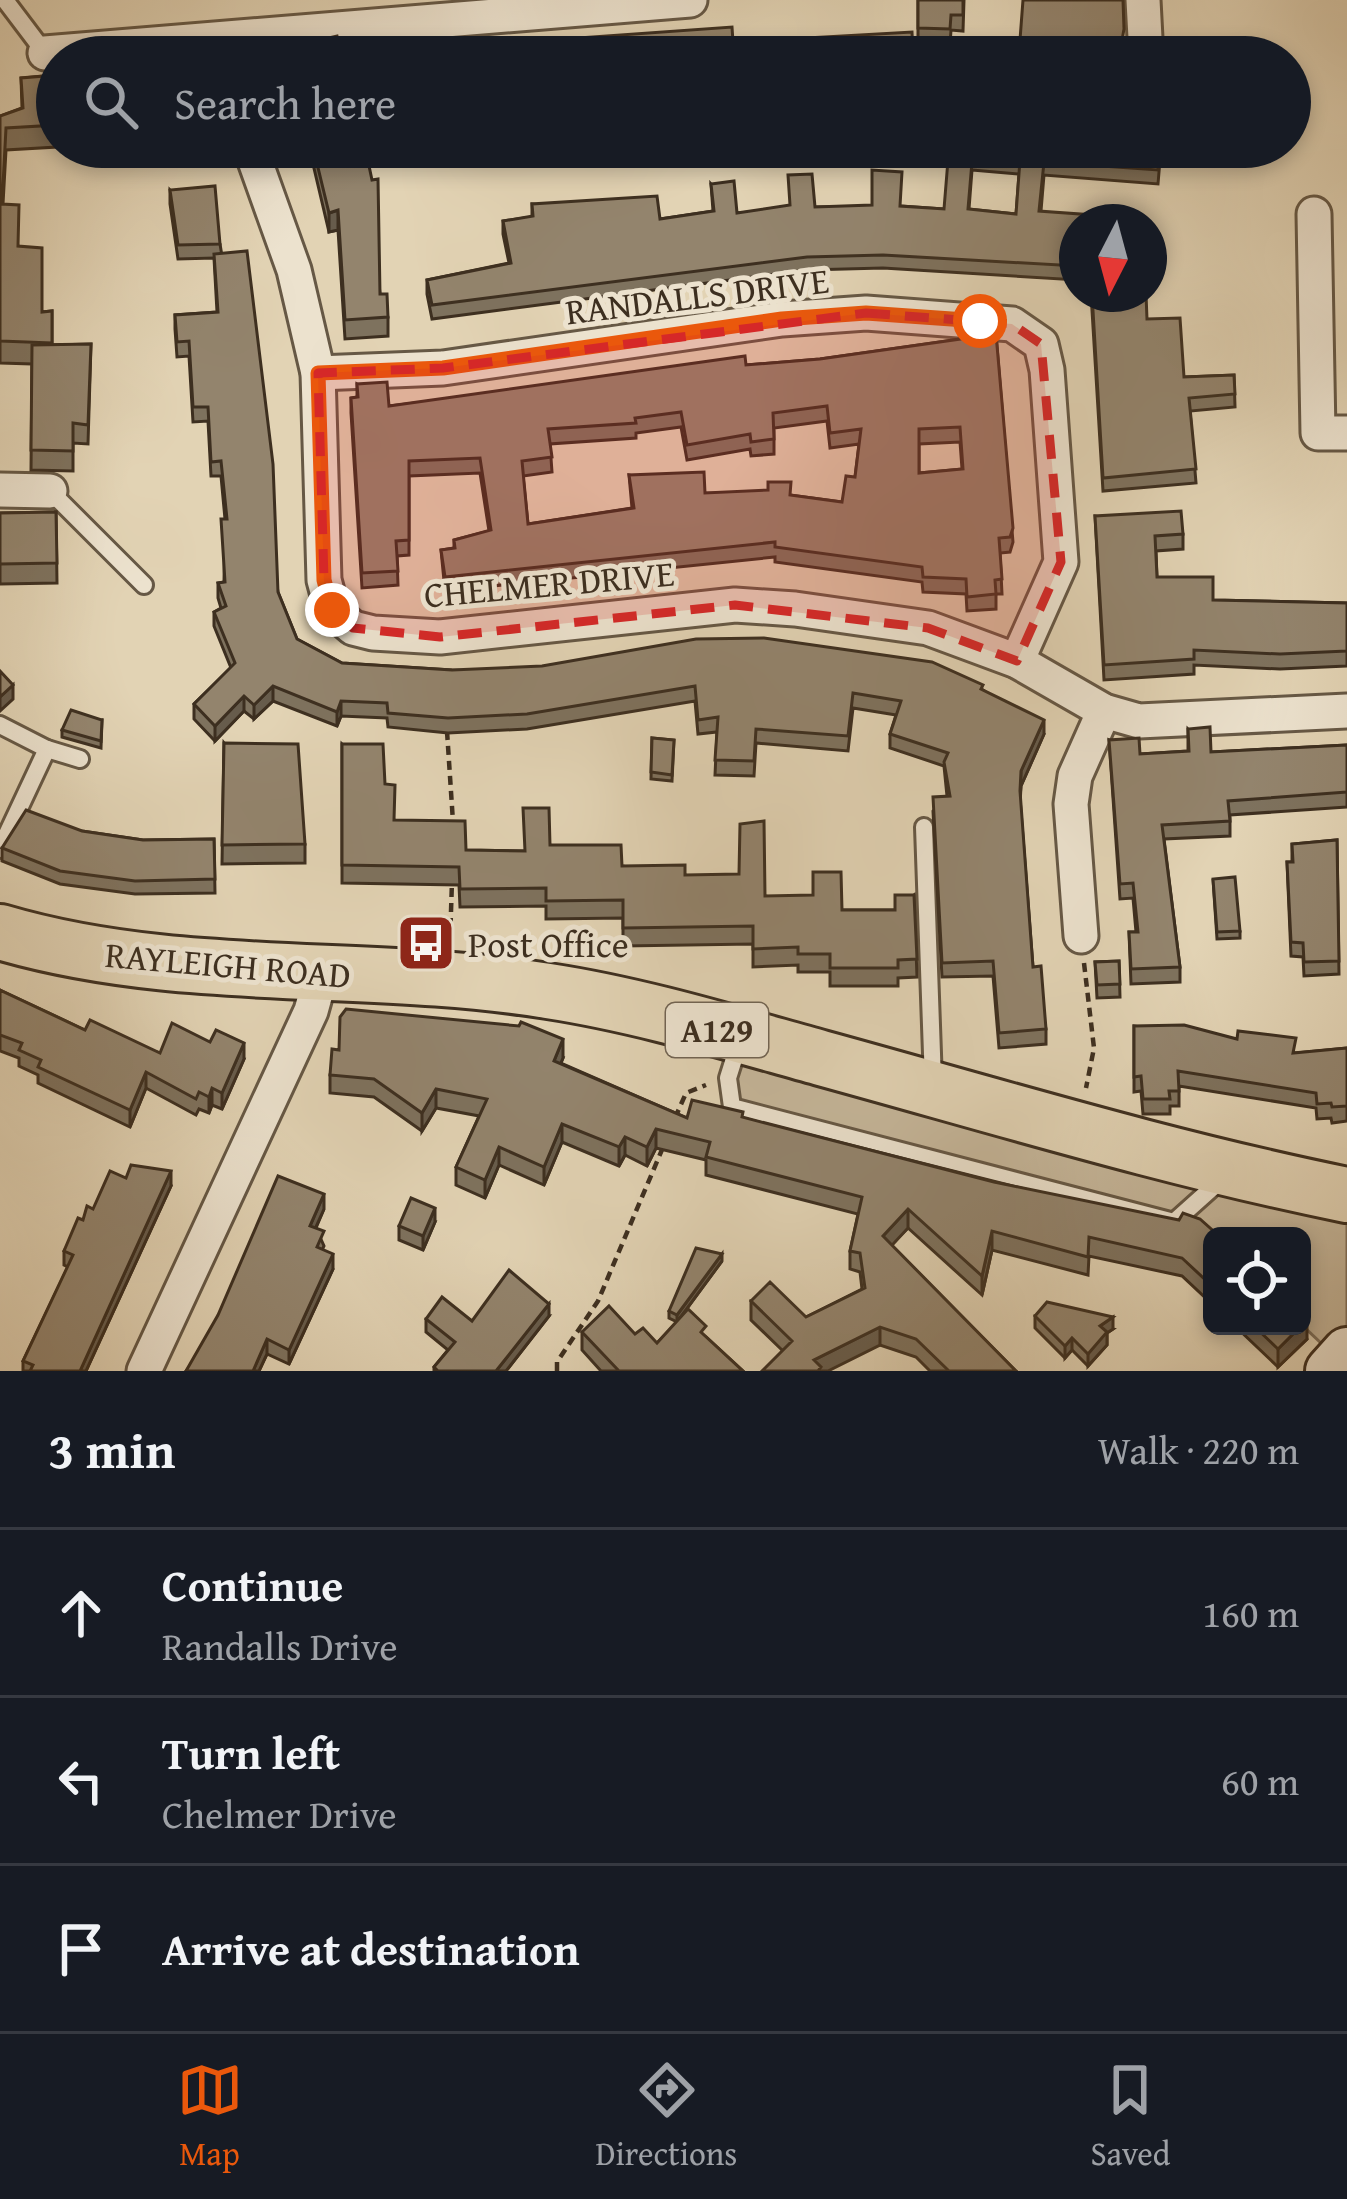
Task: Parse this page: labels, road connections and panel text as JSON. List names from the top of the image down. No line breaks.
{"streets":{"main road":["RAYLEIGH ROAD","A129"],"street":["RANDALLS DRIVE","CHELMER DRIVE"]},"crossings":[["RANDALLS DRIVE","CHELMER DRIVE"]],"places":{"bus stop":["Post Office"]},"north":"bottom","page":{"search":"Search here","heading":["3 min","Walk · 220 m"],"list":[["Continue","Randalls Drive","160 m"],["Turn left","Chelmer Drive","60 m"],"Arrive at destination"],"nav":["Map","Directions","Saved"]}}
